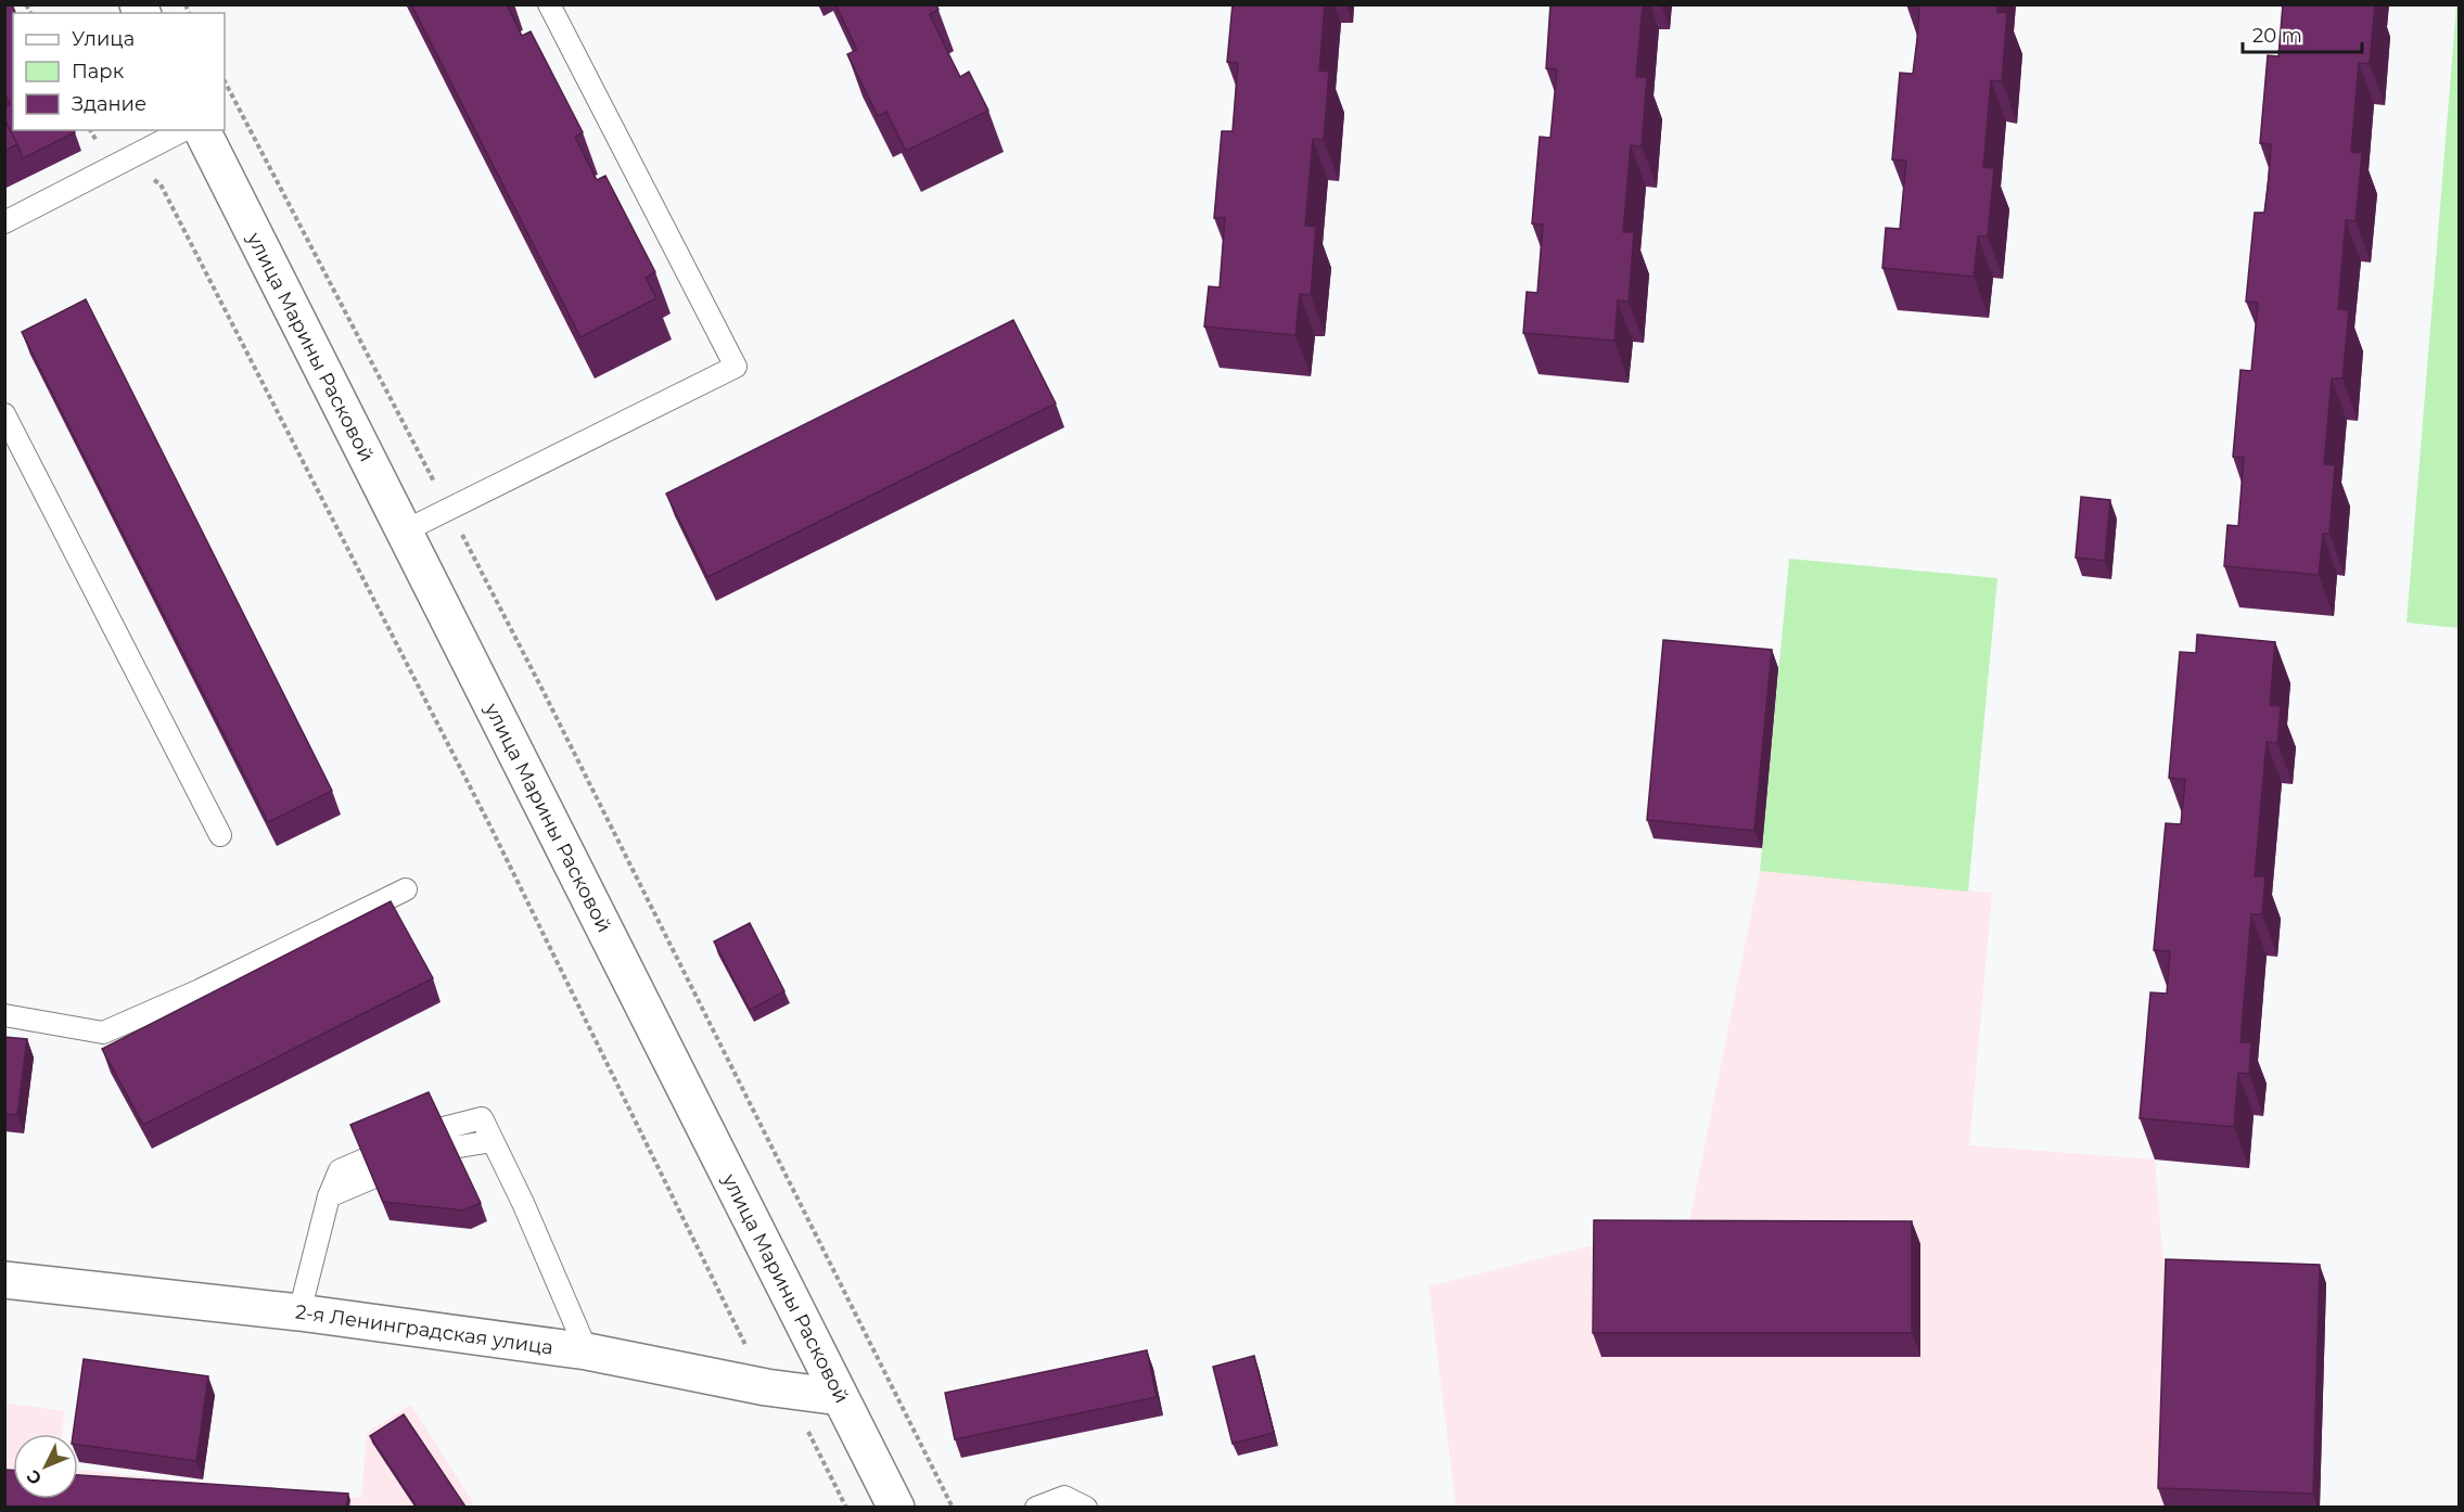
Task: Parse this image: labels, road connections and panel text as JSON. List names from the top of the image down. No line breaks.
{"streets":{"main road":["улица Марины Расковой","2-я Ленинградская улица"]},"crossings":[["улица Марины Расковой","2-я Ленинградская улица"]],"legend":["Улица","Парк","Здание"],"scale_bar":"20 m","north":"bottom left"}
